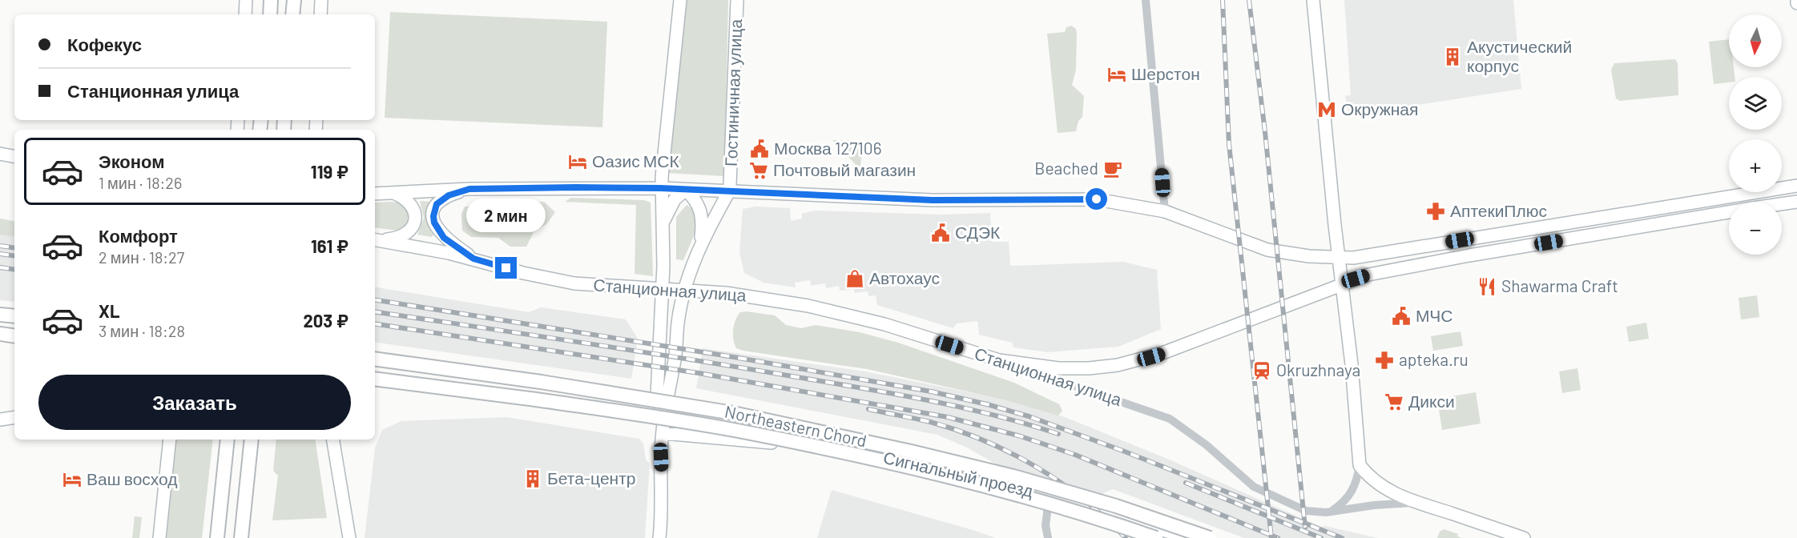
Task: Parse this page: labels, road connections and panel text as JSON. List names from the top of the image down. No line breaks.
{"streets":{"main road":["Гостиничная улица","Станционная улица","Northeastern Chord","Сигнальный проезд"]},"crossings":[["Гостиничная улица","Станционная улица"],["Гостиничная улица","Сигнальный проезд"]],"places":{"building":["Акустический корпус","Бета-центр"],"hotel":["Шерстон","Оазис МСК","Ваш восход"],"metro station":["Окружная"],"public building":["Москва 127106","СДЭК","МЧС"],"cafe":["Beached"],"supermarket":["Почтовый магазин","Дикси"],"pharmacy":["АптекиПлюс","apteka.ru"],"shop":["Автохаус"],"restaurant":["Shawarma Craft"],"station":["Okruzhnaya"]},"north":"bottom","page":{"map_buttons":["+","−"],"banner":["Кофекус","Станционная улица"],"list":[{"name":"Эконом","note":"1 мин · 18:26","value":"119 ₽"},{"name":"Комфорт","note":"2 мин · 18:27","value":"161 ₽"},{"name":"XL","note":"3 мин · 18:28","value":"203 ₽"}],"bubble":"2 мин","buttons":"Заказать"}}
